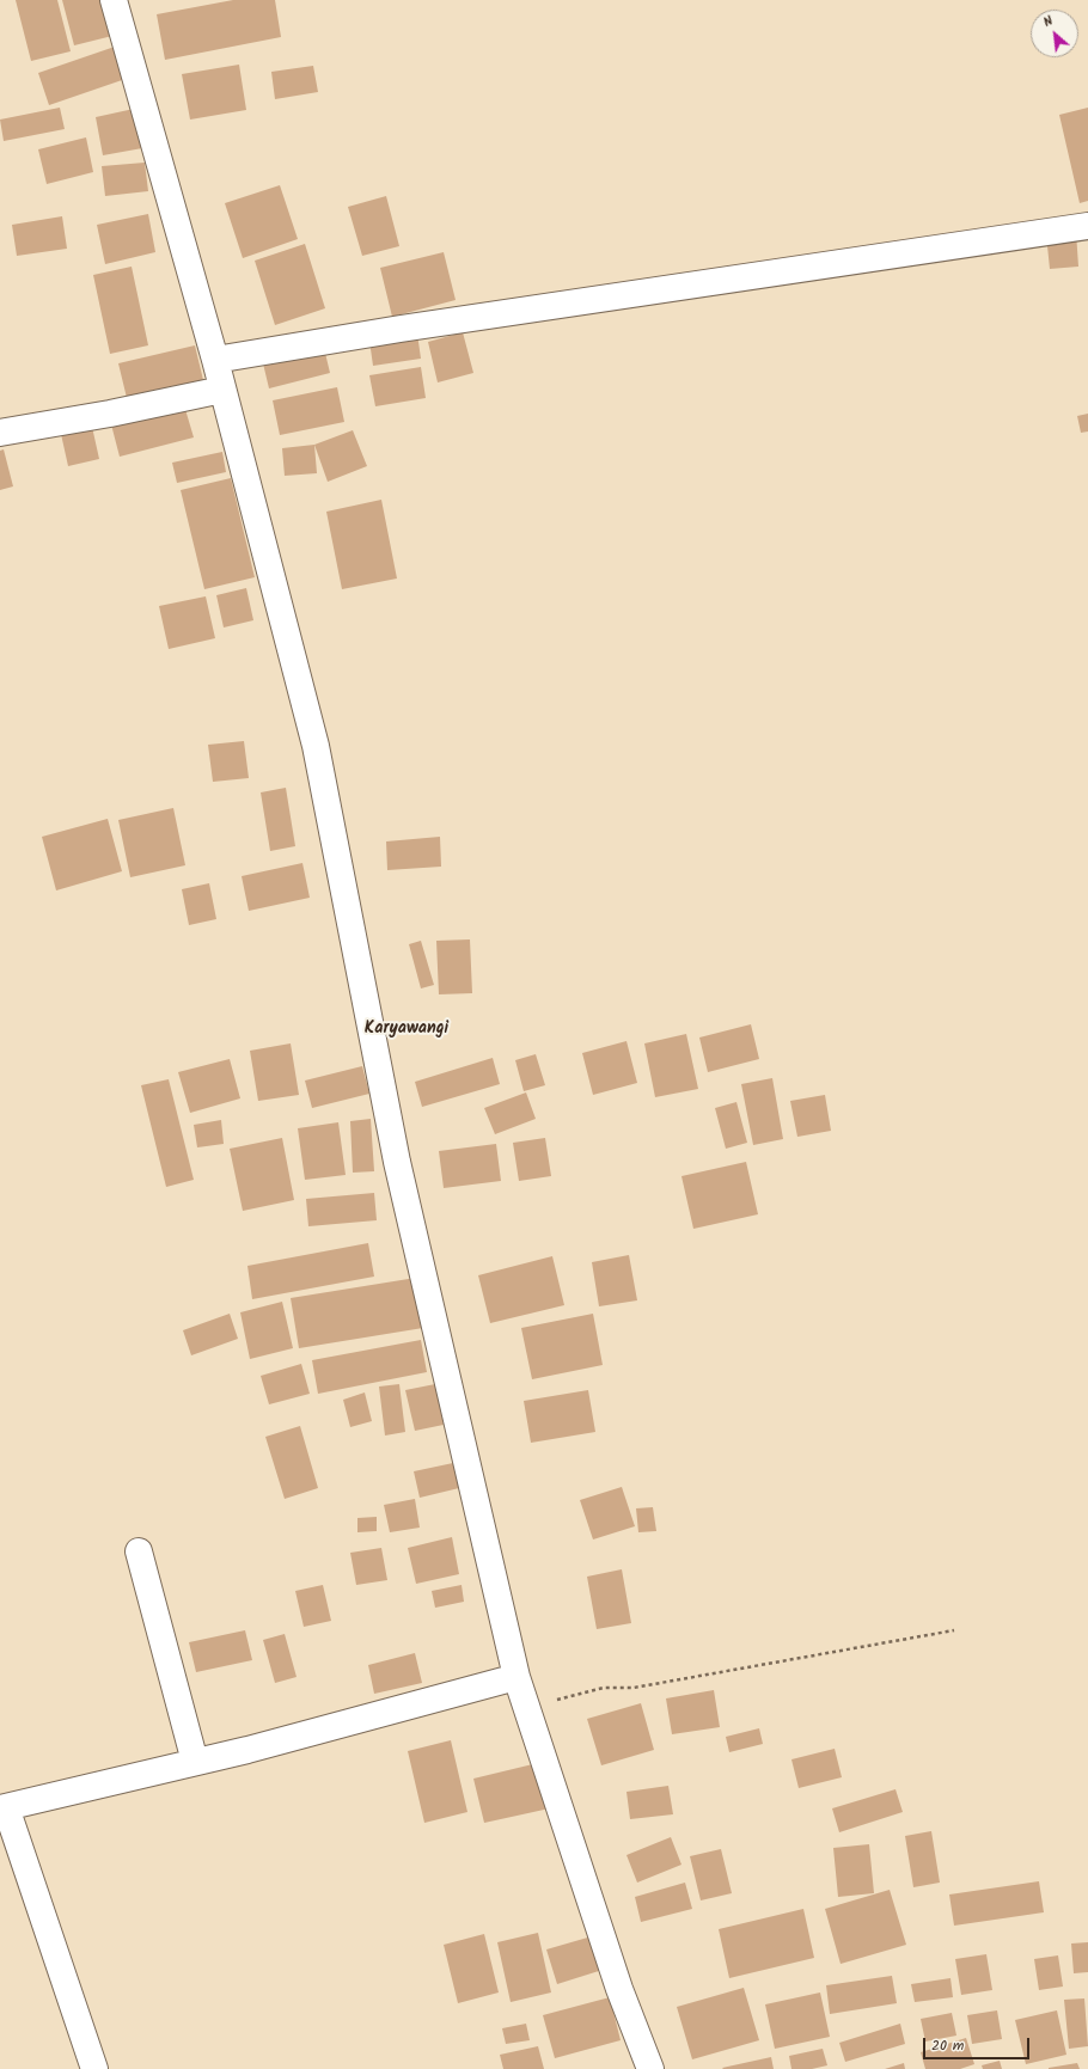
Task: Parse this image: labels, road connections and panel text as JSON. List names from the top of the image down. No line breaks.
{"districts":["Karyawangi"],"scale_bar":"20 m","north":"top left"}
